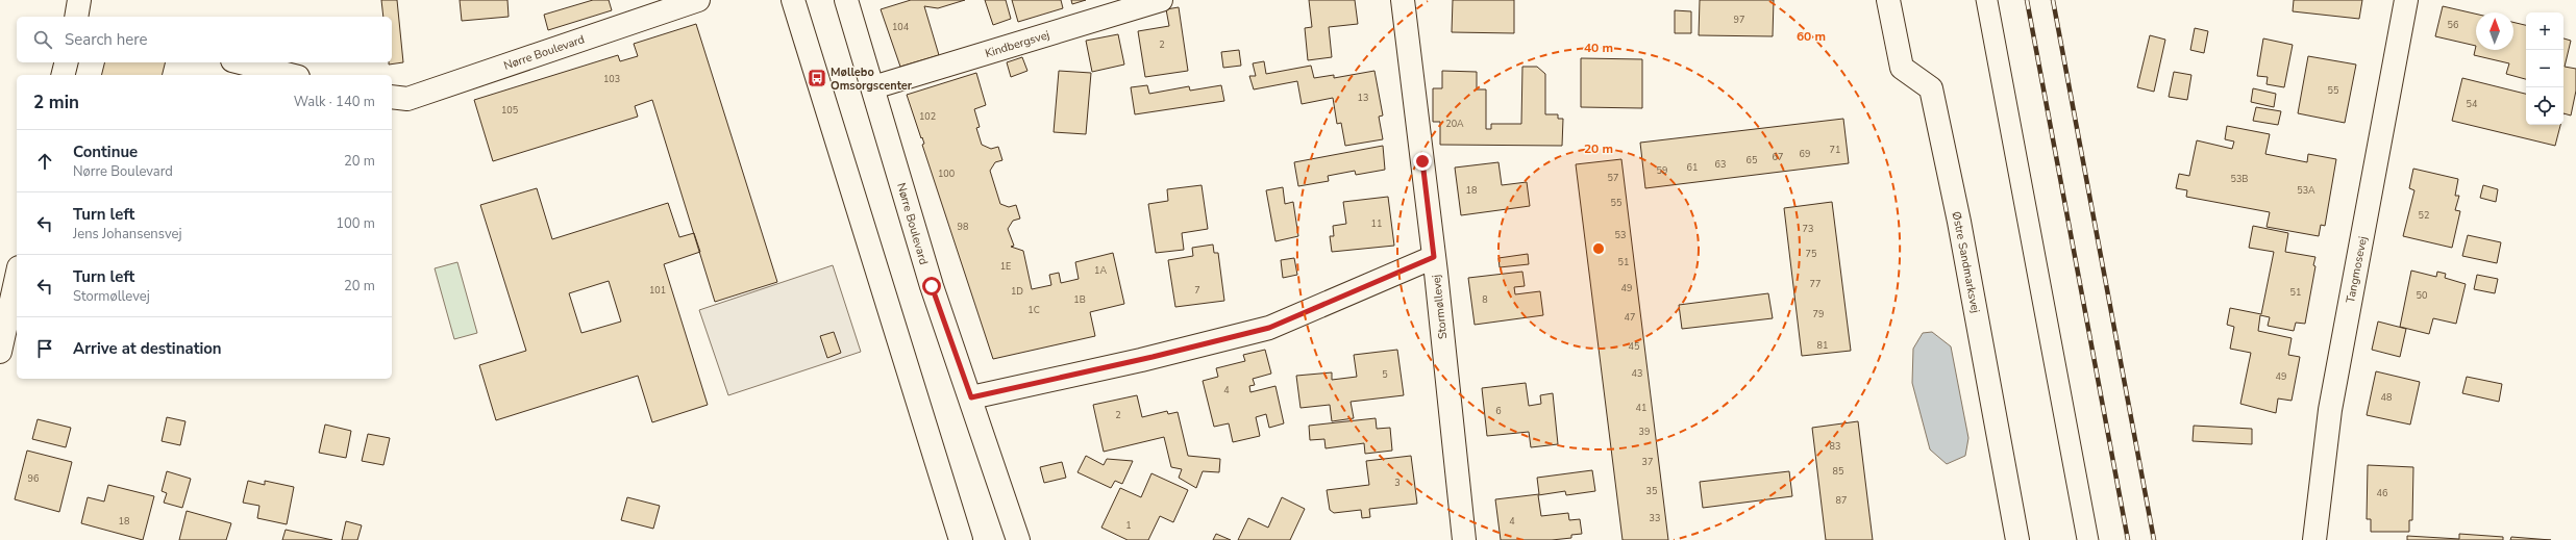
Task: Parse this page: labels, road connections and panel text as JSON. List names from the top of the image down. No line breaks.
{"streets":{"street":["Kindbergsvej","Nørre Boulevard","Østre Sandmarksvej","Tangmosevej","Stormøllevej"]},"crossings":[["Kindbergsvej","Nørre Boulevard"]],"places":{"bus stop":["Møllebo Omsorgscenter"]},"house_numbers":["97","56","104","2","103","55","13","54","105","102","20A","71","69","67","65","63","61","59","100","57","53B","18","53A","55","52","11","98","73","53","75","51","1E","1A","77","49","101","7","1D","51","50","1B","8","1C","79","47","81","45","43","5","49","4","48","41","6","2","39","83","37","85","96","3","35","46","87","33","18","4","1"],"north":"top","page":{"map_buttons":["+","−"],"search":"Search here","heading":["2 min","Walk · 140 m"],"list":[["Continue","Nørre Boulevard","20 m"],["Turn left","Jens Johansensvej","100 m"],["Turn left","Stormøllevej","20 m"],"Arrive at destination"]},"rings":["60 m","40 m","20 m"]}
